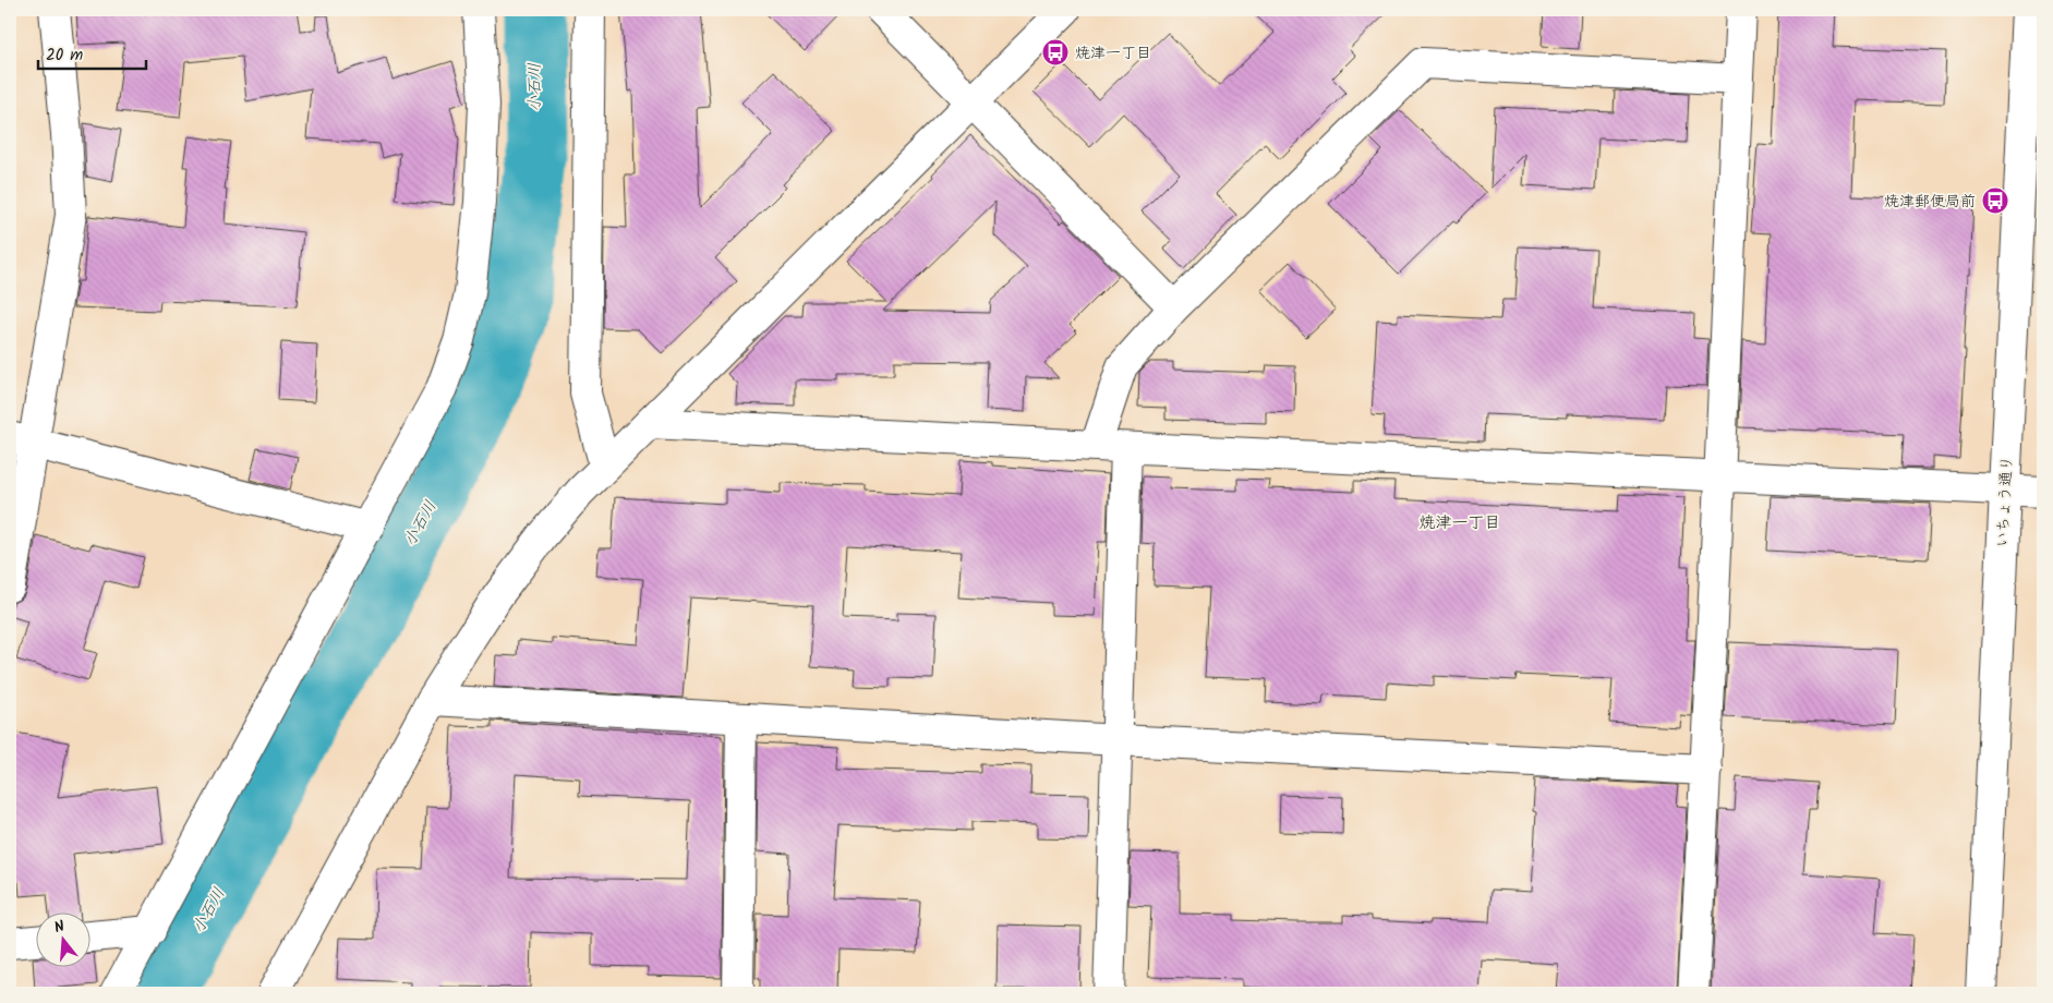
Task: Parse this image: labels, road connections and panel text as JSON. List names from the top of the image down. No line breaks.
{"streets":{"street":["いちょう通り"]},"districts":["焼津一丁目"],"water":["小石川"],"places":{"bus stop":["焼津一丁目","焼津郵便局前"]},"scale_bar":"20 m","north":"top"}
